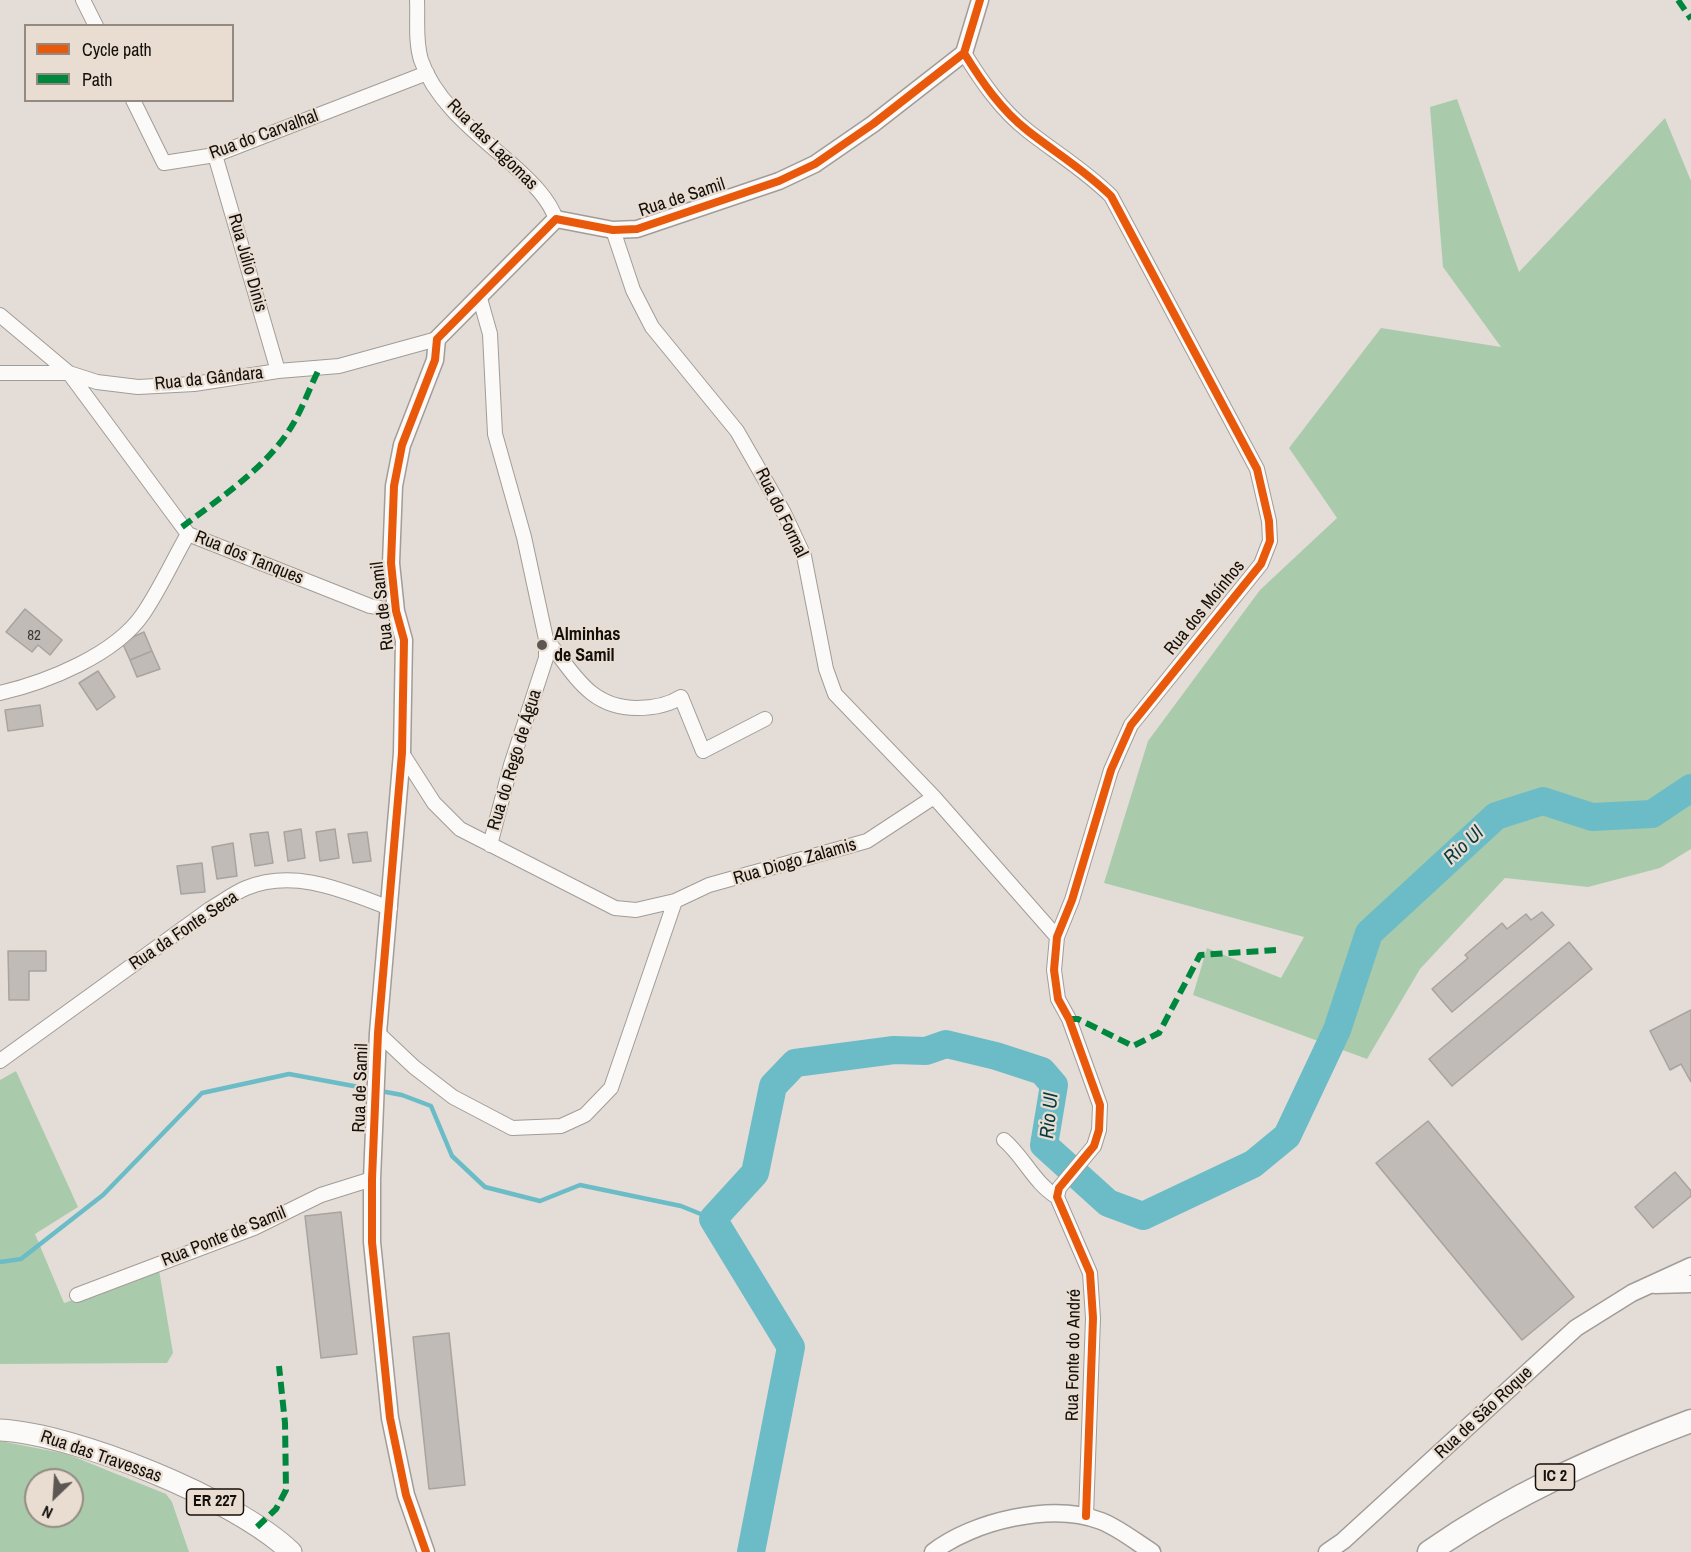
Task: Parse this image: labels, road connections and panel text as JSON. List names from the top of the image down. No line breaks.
{"streets":{"highway":["IC 2"],"main road":["Rua das Travessas","ER 227"],"street":["Rua do Carvalhal","Rua das Lagomas","Rua de Samil","Rua Júlio Dinis","Rua da Gândara","Rua do Formal","Rua dos Tanques","Rua dos Moínhos","Rua do Rego de Água","Rua Diogo Zalamis","Rua da Fonte Seca","Rua Ponte de Samil","Rua Fonte do André","Rua de São Roque"]},"crossings":[["Rua do Carvalhal","Rua das Lagomas"],["Rua do Carvalhal","Rua Júlio Dinis"],["Rua das Lagomas","Rua de Samil"],["Rua de Samil","Rua da Gândara"],["Rua de Samil","Rua do Formal"],["Rua de Samil","Rua dos Tanques"],["Rua de Samil","Rua dos Moínhos"],["Rua de Samil","Rua da Fonte Seca"],["Rua de Samil","Rua Ponte de Samil"],["Rua Júlio Dinis","Rua da Gândara"],["Rua da Gândara","Rua dos Tanques"],["Rua do Formal","Rua Diogo Zalamis"],["Rua dos Moínhos","Rua Fonte do André"],["Rua do Rego de Água","Rua Diogo Zalamis"]],"water":["Rio Ul"],"places":["Alminhas de Samil"],"house_numbers":["82"],"legend":["Cycle path","Path"],"north":"bottom left"}
